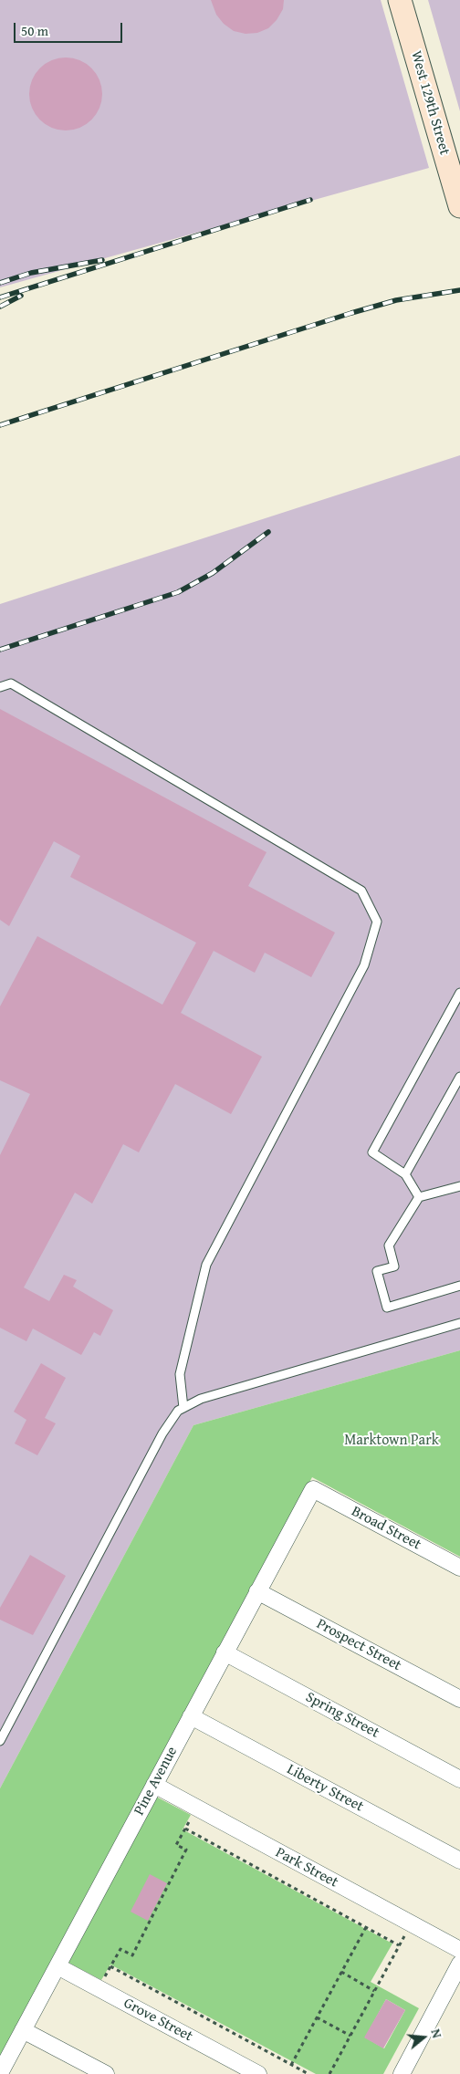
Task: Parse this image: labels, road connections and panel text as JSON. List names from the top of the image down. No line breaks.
{"streets":{"main road":["West 129th Street"],"street":["Broad Street","Prospect Street","Spring Street","Pine Avenue","Liberty Street","Park Street","Grove Street"]},"crossings":[["Broad Street","Pine Avenue"],["Prospect Street","Pine Avenue"],["Spring Street","Pine Avenue"],["Pine Avenue","Liberty Street"],["Pine Avenue","Park Street"],["Pine Avenue","Grove Street"]],"parks":["Marktown Park"],"scale_bar":"50 m","north":"right"}
